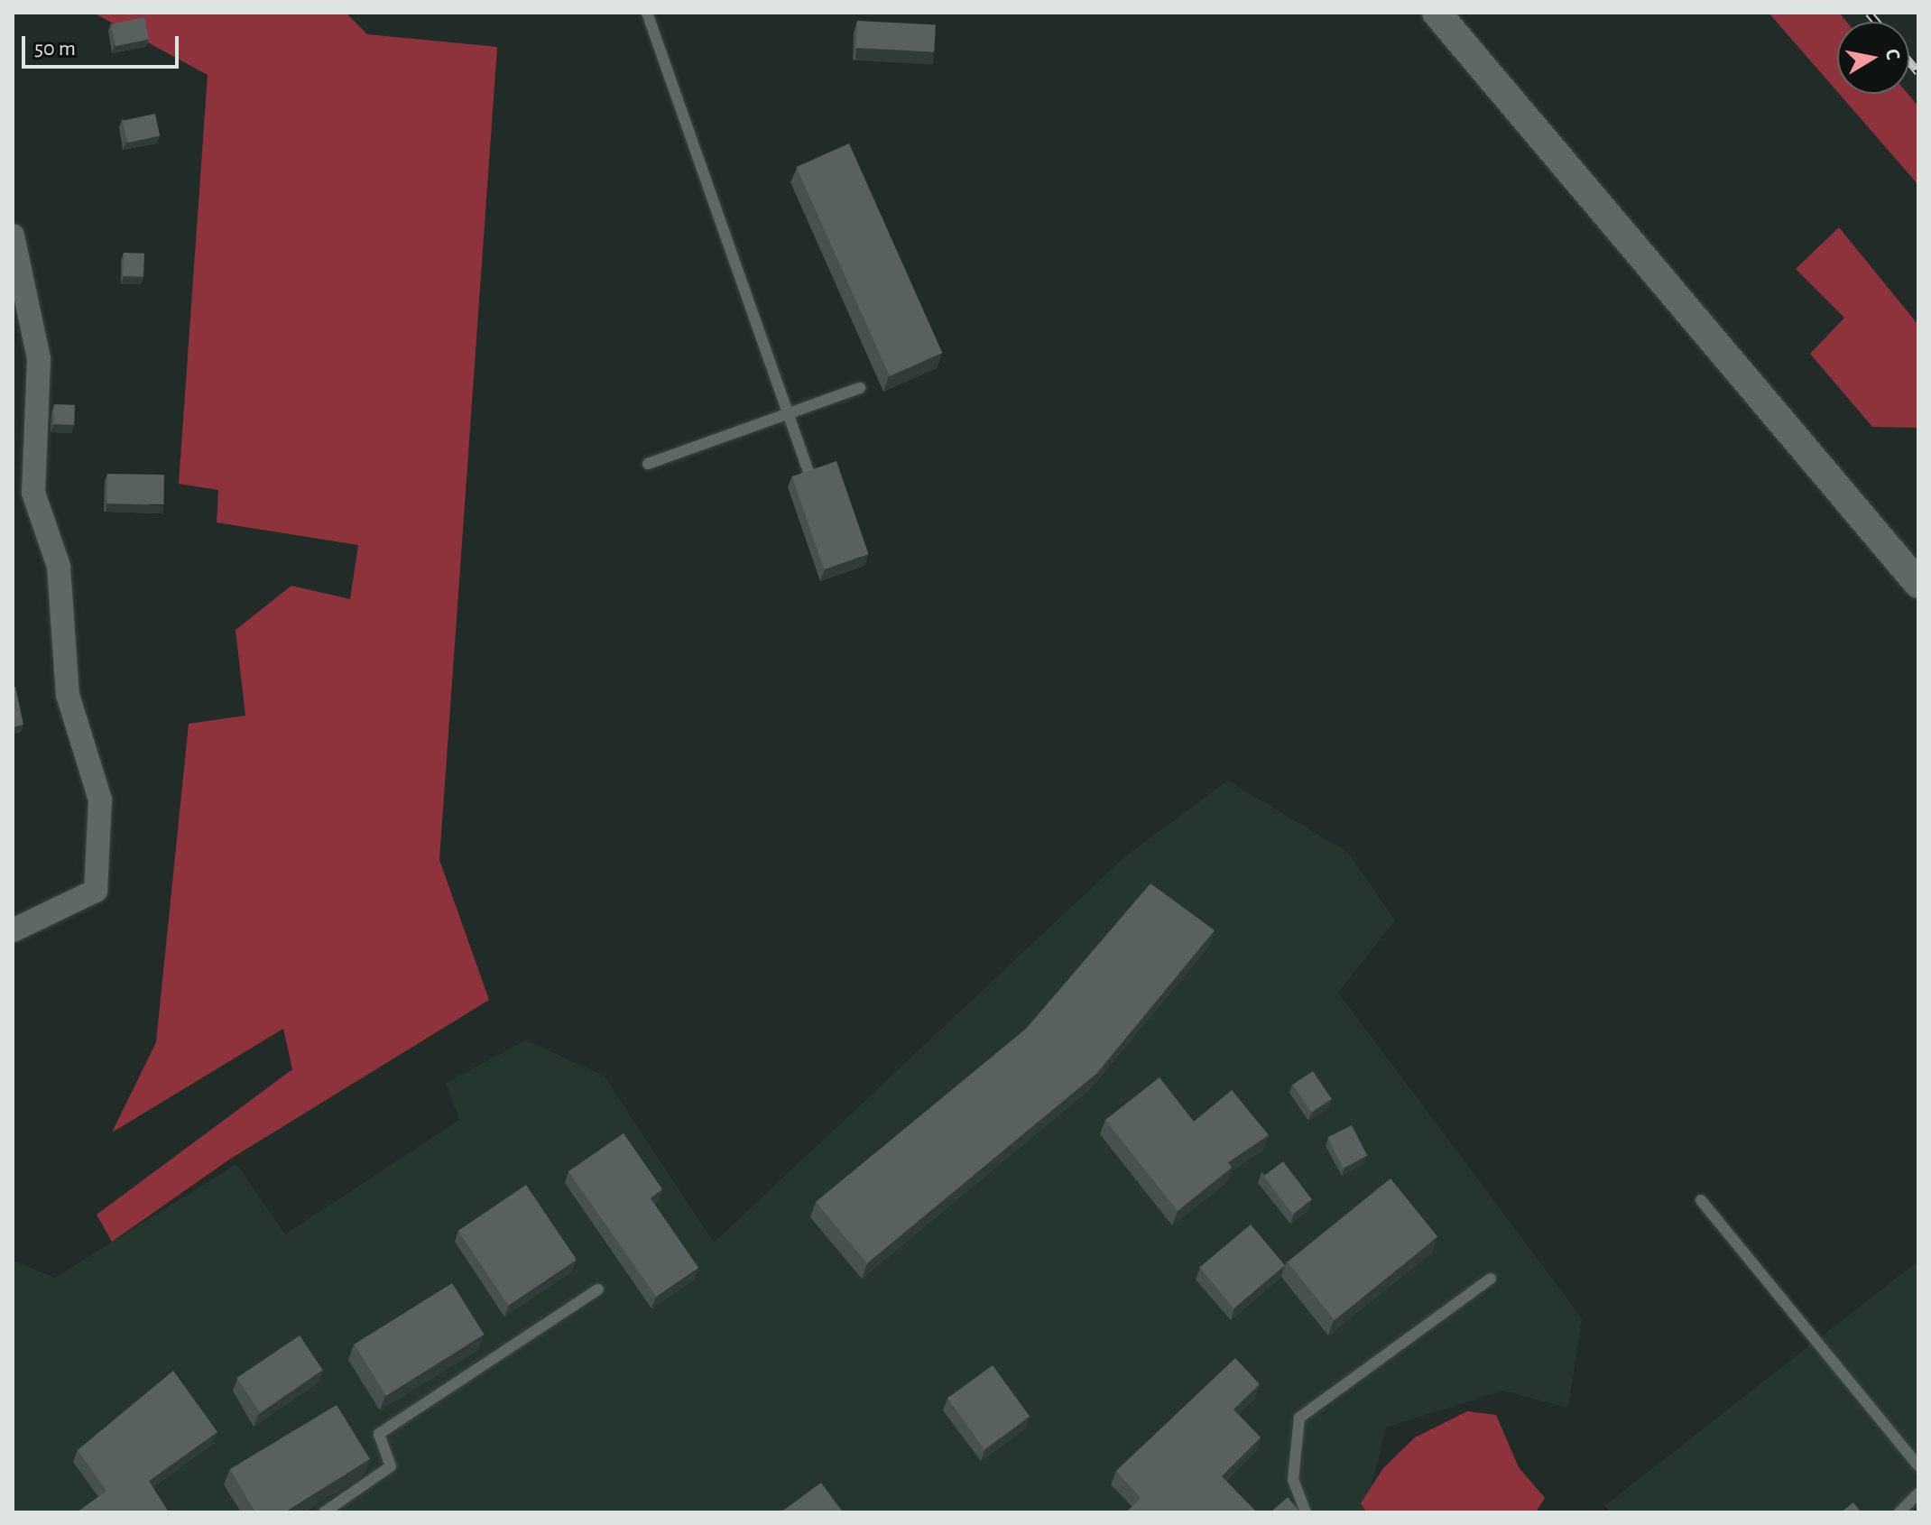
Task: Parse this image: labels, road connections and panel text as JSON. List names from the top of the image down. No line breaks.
{"scale_bar":"50 m","north":"right"}
